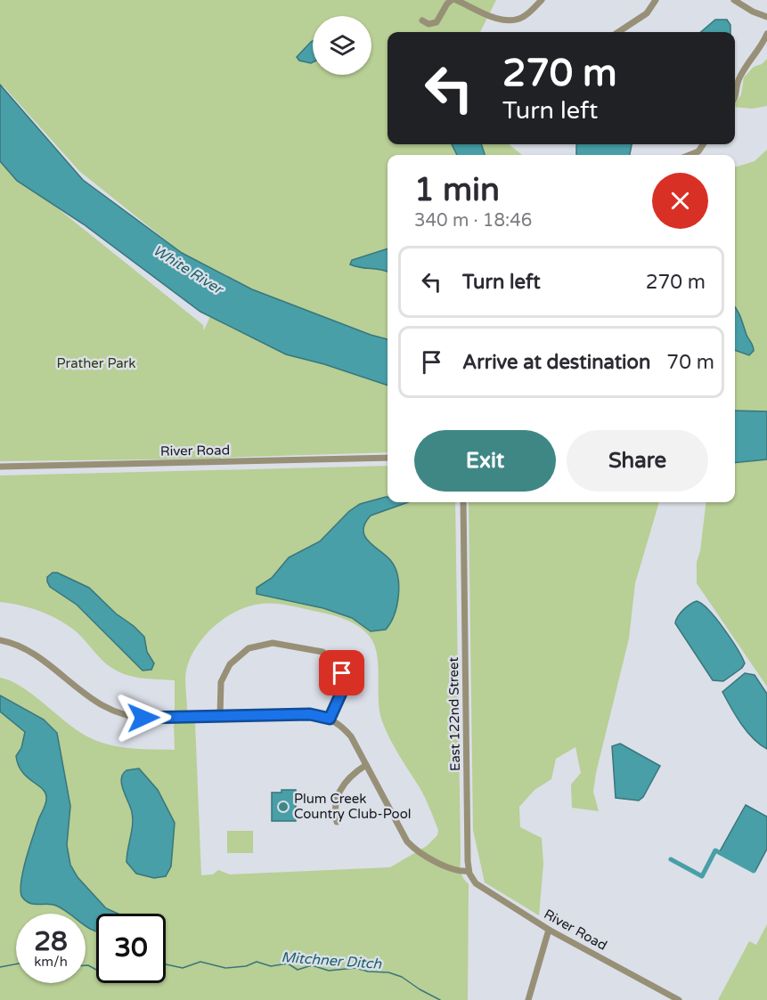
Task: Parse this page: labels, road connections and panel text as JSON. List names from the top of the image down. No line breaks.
{"streets":{"street":["River Road","East 122nd Street"]},"crossings":[["River Road","East 122nd Street"]],"water":["White River","Mitchner Ditch"],"parks":["Prather Park"],"places":["Plum Creek Country Club-Pool"],"page":{"turn":["270 m","Turn left"],"heading":["1 min","340 m · 18:46"],"list":[{"name":"Turn left","value":"270 m"},{"name":"Arrive at destination","value":"70 m"}],"buttons":["Exit","Share"],"speed":"28 km/h","limit":"30"}}
